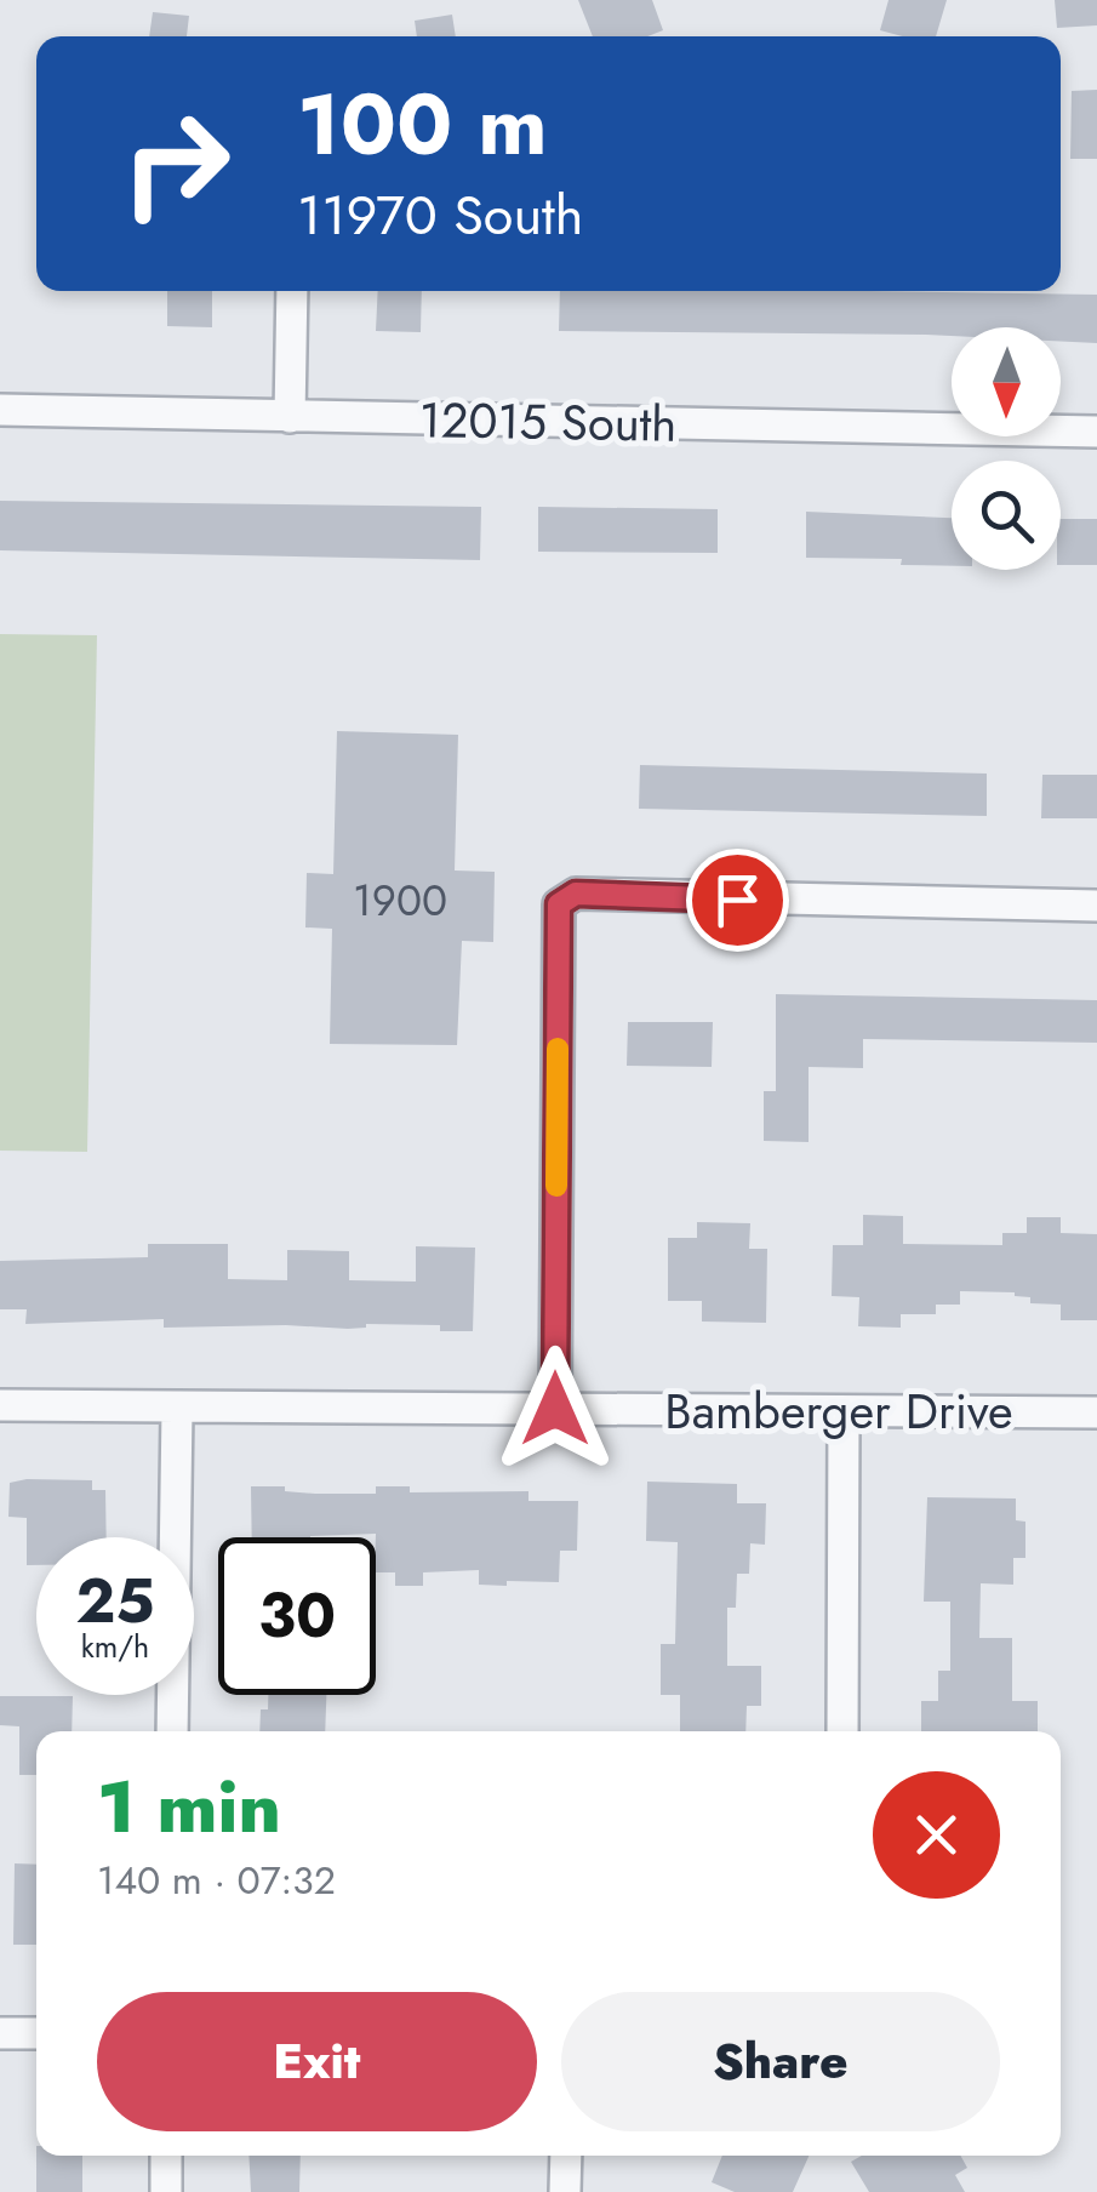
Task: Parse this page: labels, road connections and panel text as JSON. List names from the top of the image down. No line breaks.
{"streets":{"street":["12015 South","Bamberger Drive"]},"house_numbers":["1900"],"north":"bottom","page":{"turn":["100 m","11970 South"],"speed":"25 km/h","limit":"30","heading":["1 min","140 m · 07:32"],"buttons":["Exit","Share"]}}
